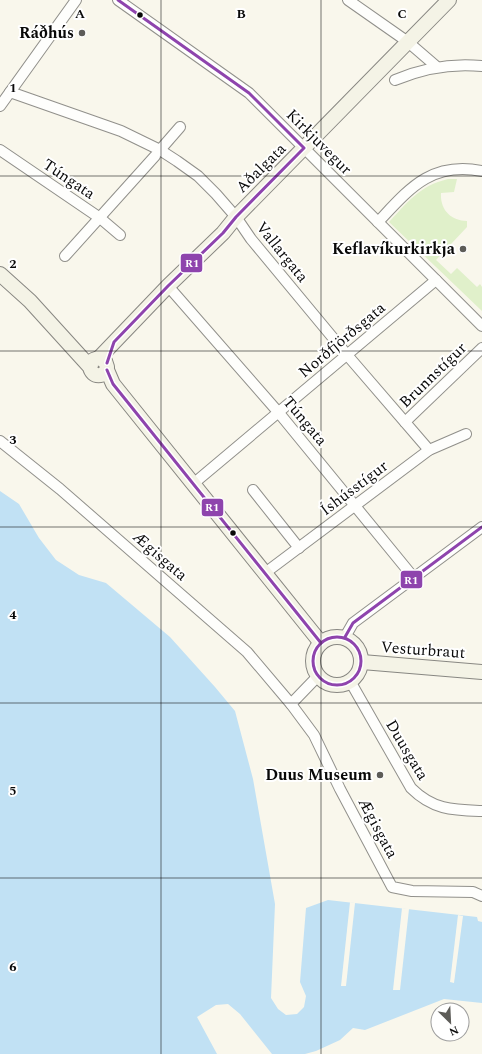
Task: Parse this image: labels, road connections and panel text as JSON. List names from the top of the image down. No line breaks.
{"streets":{"street":["Kirkjuvegur","Aðalgata","Túngata","Vallargata","Norðfjörðsgata","Brunnstígur","Íshússtígur","Ægisgata","Vesturbraut","Duusgata"]},"crossings":[["Kirkjuvegur","Aðalgata"],["Kirkjuvegur","Norðfjörðsgata"],["Aðalgata","Túngata"],["Aðalgata","Vallargata"],["Túngata","Norðfjörðsgata"],["Túngata","Íshússtígur"],["Vallargata","Norðfjörðsgata"],["Vallargata","Brunnstígur"],["Vallargata","Íshússtígur"],["Vesturbraut","Duusgata"]],"places":["Ráðhús","Keflavíkurkirkja","Duus Museum"],"lines":["transit line R1"],"north":"bottom right","grid":{"columns":["A","B","C"],"rows":["1","2","3","4","5","6"]}}
